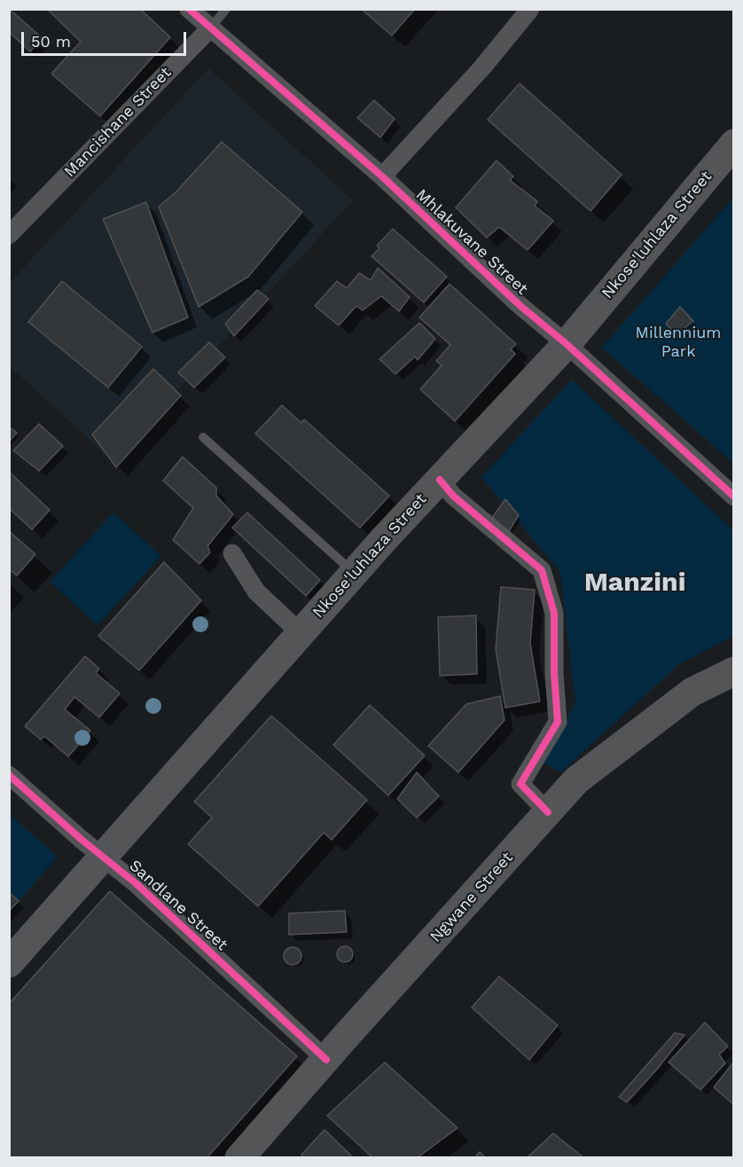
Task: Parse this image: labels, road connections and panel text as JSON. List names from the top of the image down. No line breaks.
{"streets":{"main road":["Nkose'luhlaza Street","Ngwane Street"],"street":["Mancishane Street","Mhlakuvane Street","Sandlane Street"]},"crossings":[["Mancishane Street","Mhlakuvane Street"],["Nkose'luhlaza Street","Mhlakuvane Street"],["Nkose'luhlaza Street","Sandlane Street"],["Ngwane Street","Sandlane Street"]],"districts":["Manzini"],"parks":["Millennium Park"],"scale_bar":"50 m"}
